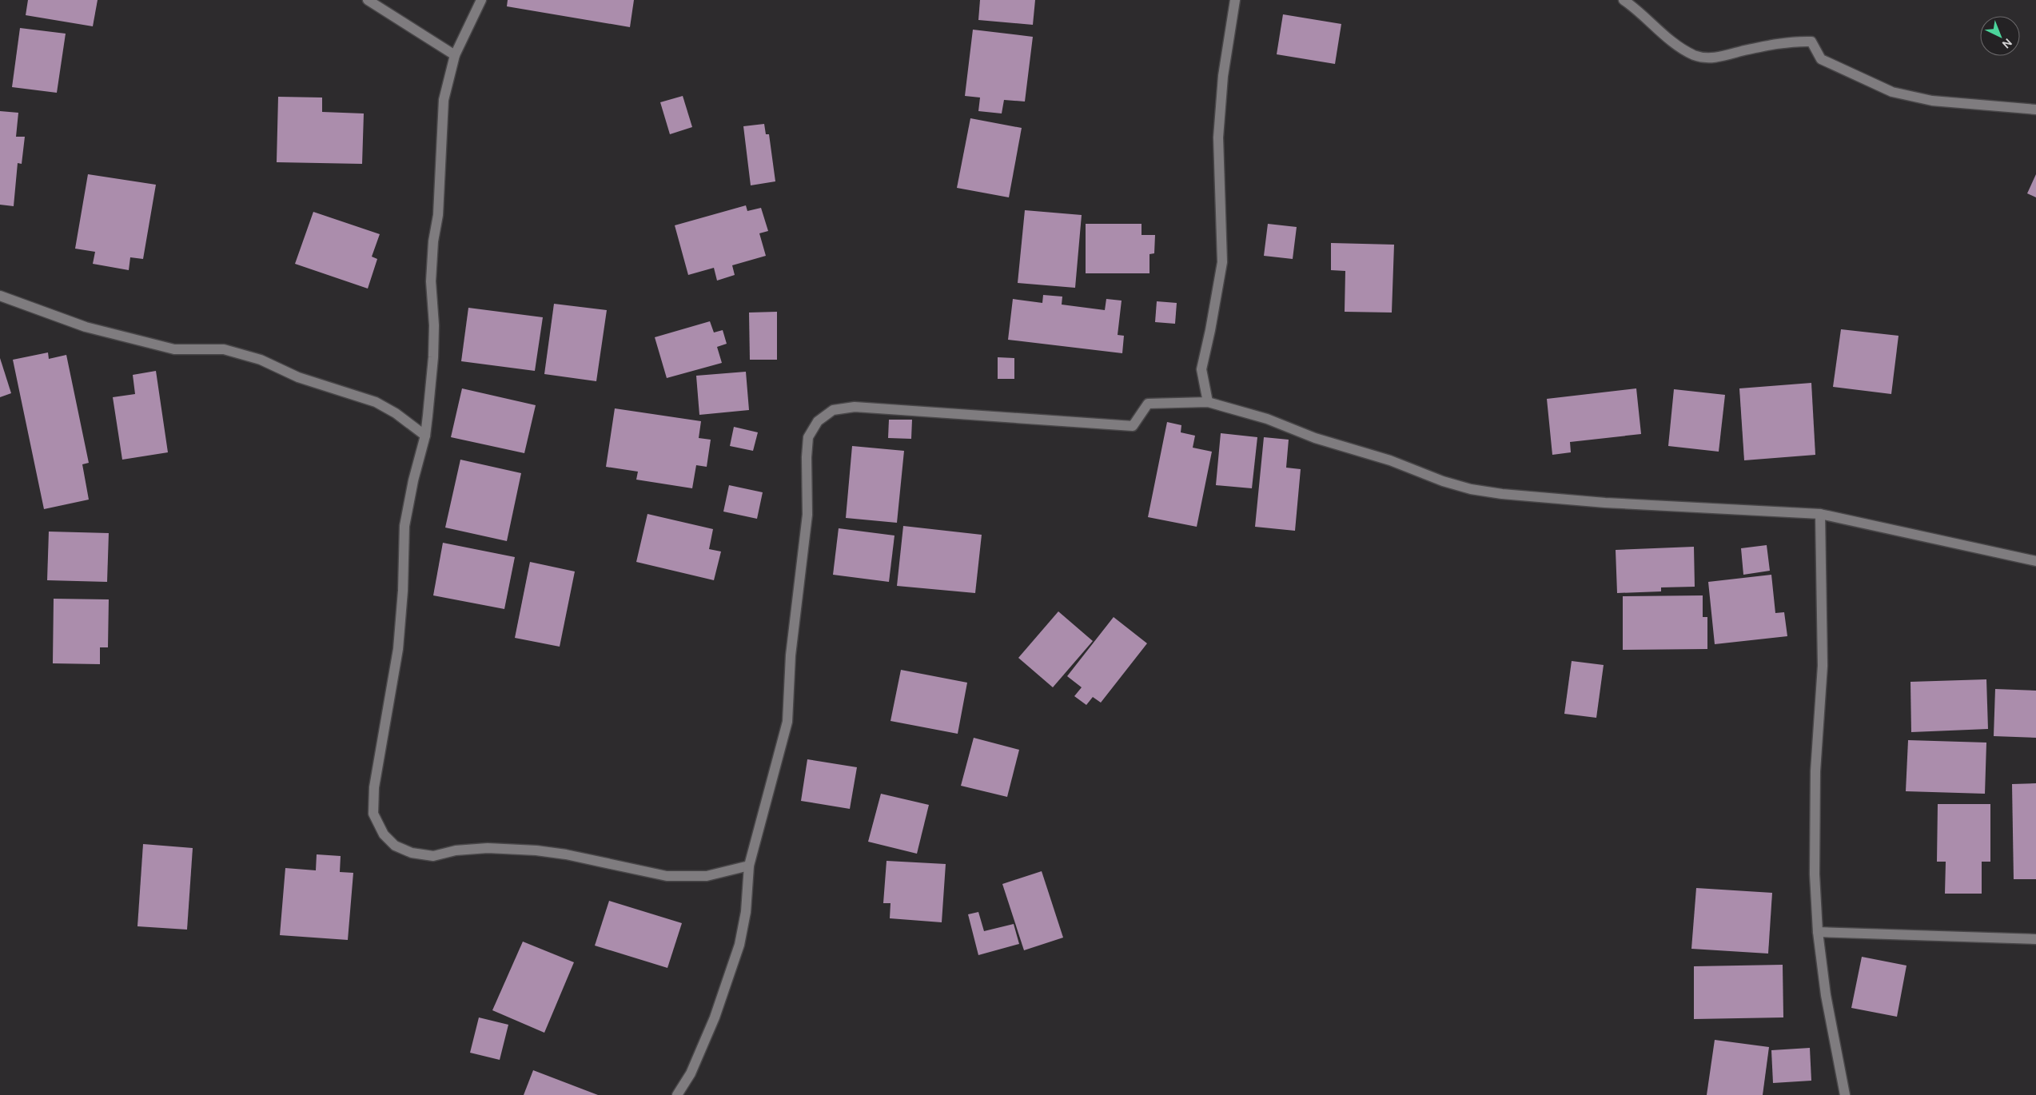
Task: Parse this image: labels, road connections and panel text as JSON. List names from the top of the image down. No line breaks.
{"north":"bottom right"}
